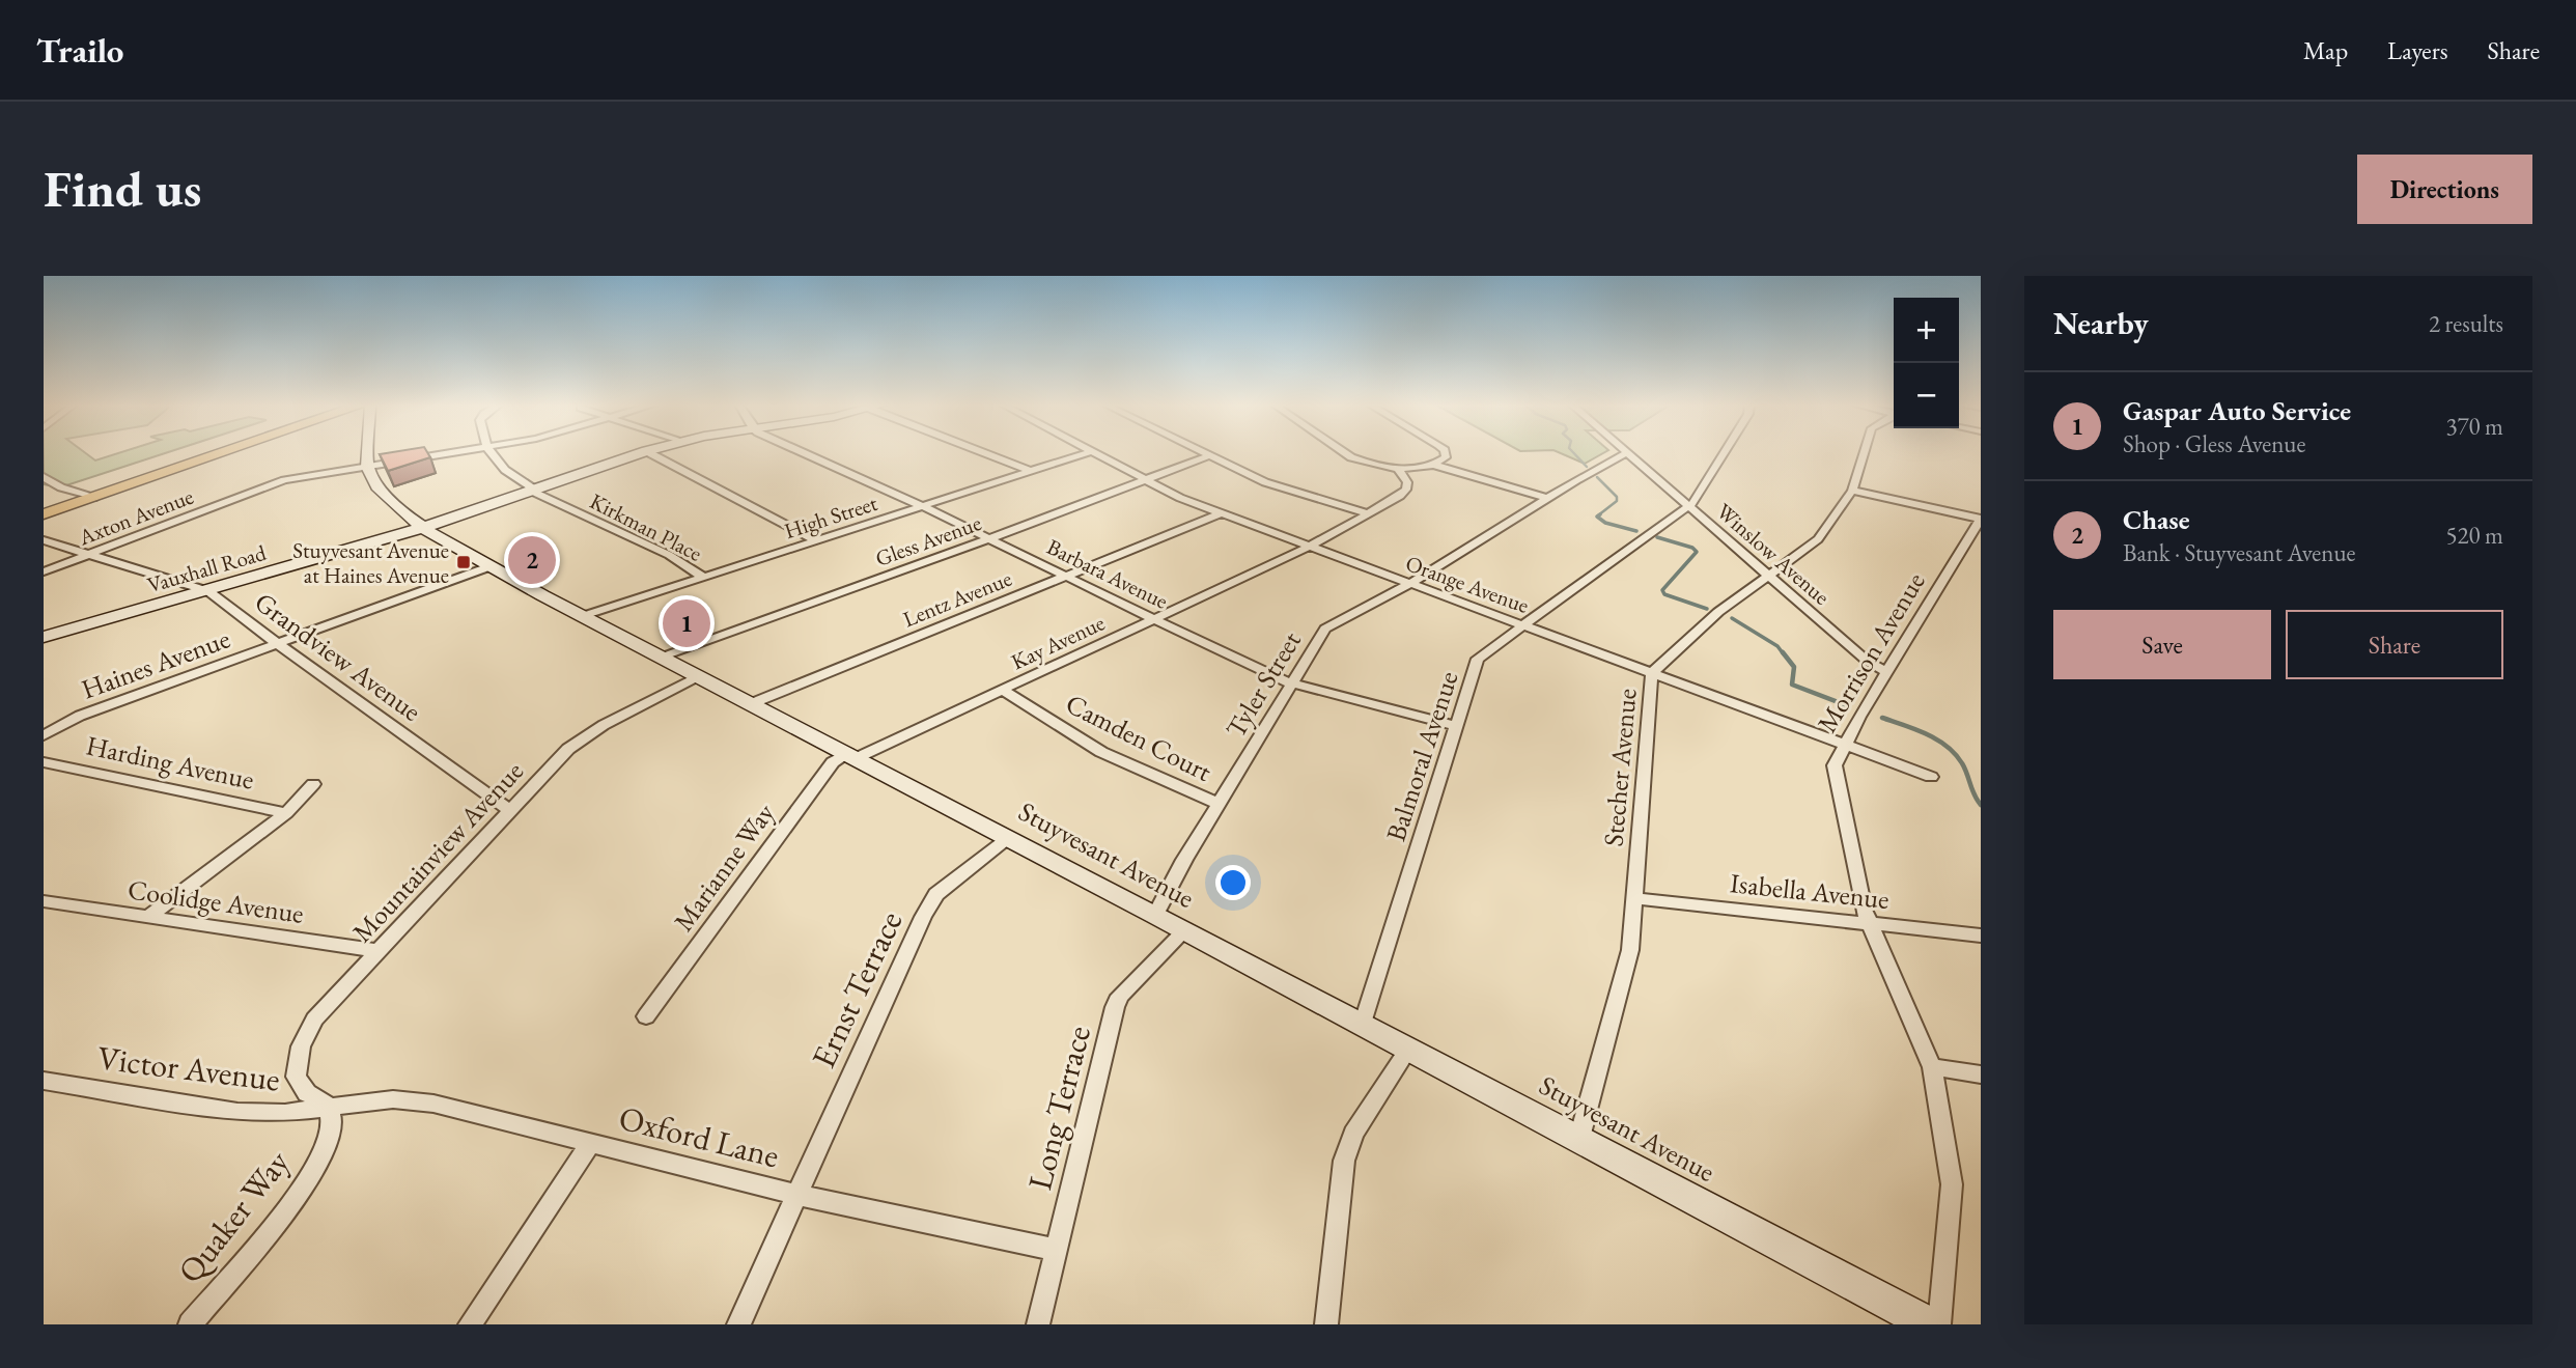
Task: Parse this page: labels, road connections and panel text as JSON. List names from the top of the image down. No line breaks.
{"streets":{"main road":["Vauxhall Road","Stuyvesant Avenue"],"street":["Axton Avenue","High Street","Kirkman Place","Gless Avenue","Winslow Avenue","Barbara Avenue","Orange Avenue","Lentz Avenue","Kay Avenue","Morrison Avenue","Grandview Avenue","Haines Avenue","Tyler Street","Camden Court","Balmoral Avenue","Harding Avenue","Stecher Avenue","Mountainview Avenue","Marianne Way","Isabella Avenue","Coolidge Avenue","Ernst Terrace","Victor Avenue","Long Terrace","Oxford Lane","Quaker Way"]},"crossings":[["Axton Avenue","Grandview Avenue"],["Axton Avenue","Stuyvesant Avenue"],["High Street","Kirkman Place"],["High Street","Barbara Avenue"],["High Street","Stuyvesant Avenue"],["Kirkman Place","Vauxhall Road"],["Gless Avenue","Barbara Avenue"],["Gless Avenue","Orange Avenue"],["Gless Avenue","Stuyvesant Avenue"],["Winslow Avenue","Morrison Avenue"],["Winslow Avenue","Tyler Street"],["Winslow Avenue","Balmoral Avenue"],["Winslow Avenue","Stecher Avenue"],["Vauxhall Road","Grandview Avenue"],["Vauxhall Road","Stuyvesant Avenue"],["Barbara Avenue","Lentz Avenue"],["Barbara Avenue","Kay Avenue"],["Barbara Avenue","Tyler Street"],["Barbara Avenue","Balmoral Avenue"],["Orange Avenue","Lentz Avenue"],["Orange Avenue","Kay Avenue"],["Orange Avenue","Morrison Avenue"],["Orange Avenue","Tyler Street"],["Orange Avenue","Balmoral Avenue"],["Orange Avenue","Stecher Avenue"],["Lentz Avenue","Stuyvesant Avenue"],["Kay Avenue","Camden Court"],["Kay Avenue","Stuyvesant Avenue"],["Kay Avenue","Marianne Way"],["Morrison Avenue","Isabella Avenue"],["Grandview Avenue","Haines Avenue"],["Grandview Avenue","Mountainview Avenue"],["Haines Avenue","Stuyvesant Avenue"],["Tyler Street","Camden Court"],["Tyler Street","Stuyvesant Avenue"],["Balmoral Avenue","Stuyvesant Avenue"],["Stecher Avenue","Stuyvesant Avenue"],["Stecher Avenue","Isabella Avenue"],["Mountainview Avenue","Stuyvesant Avenue"],["Mountainview Avenue","Coolidge Avenue"],["Mountainview Avenue","Victor Avenue"],["Mountainview Avenue","Oxford Lane"],["Mountainview Avenue","Quaker Way"],["Stuyvesant Avenue","Marianne Way"],["Stuyvesant Avenue","Ernst Terrace"],["Stuyvesant Avenue","Long Terrace"],["Ernst Terrace","Oxford Lane"],["Victor Avenue","Oxford Lane"],["Victor Avenue","Quaker Way"],["Long Terrace","Oxford Lane"],["Oxford Lane","Quaker Way"]],"places":{"transit":["Stuyvesant Avenue at Haines Avenue"]},"page":{"header":"Trailo","nav":["Map","Layers","Share"],"buttons":["Directions",["Save","Share"]],"title":"Find us","heading":["Nearby","2 results"],"map_buttons":["+","−"],"list":[{"mark":"1","name":"Gaspar Auto Service","note":"Shop · Gless Avenue","value":"370 m"},{"mark":"2","name":"Chase","note":"Bank · Stuyvesant Avenue","value":"520 m"}],"pins":["2","1"]}}
